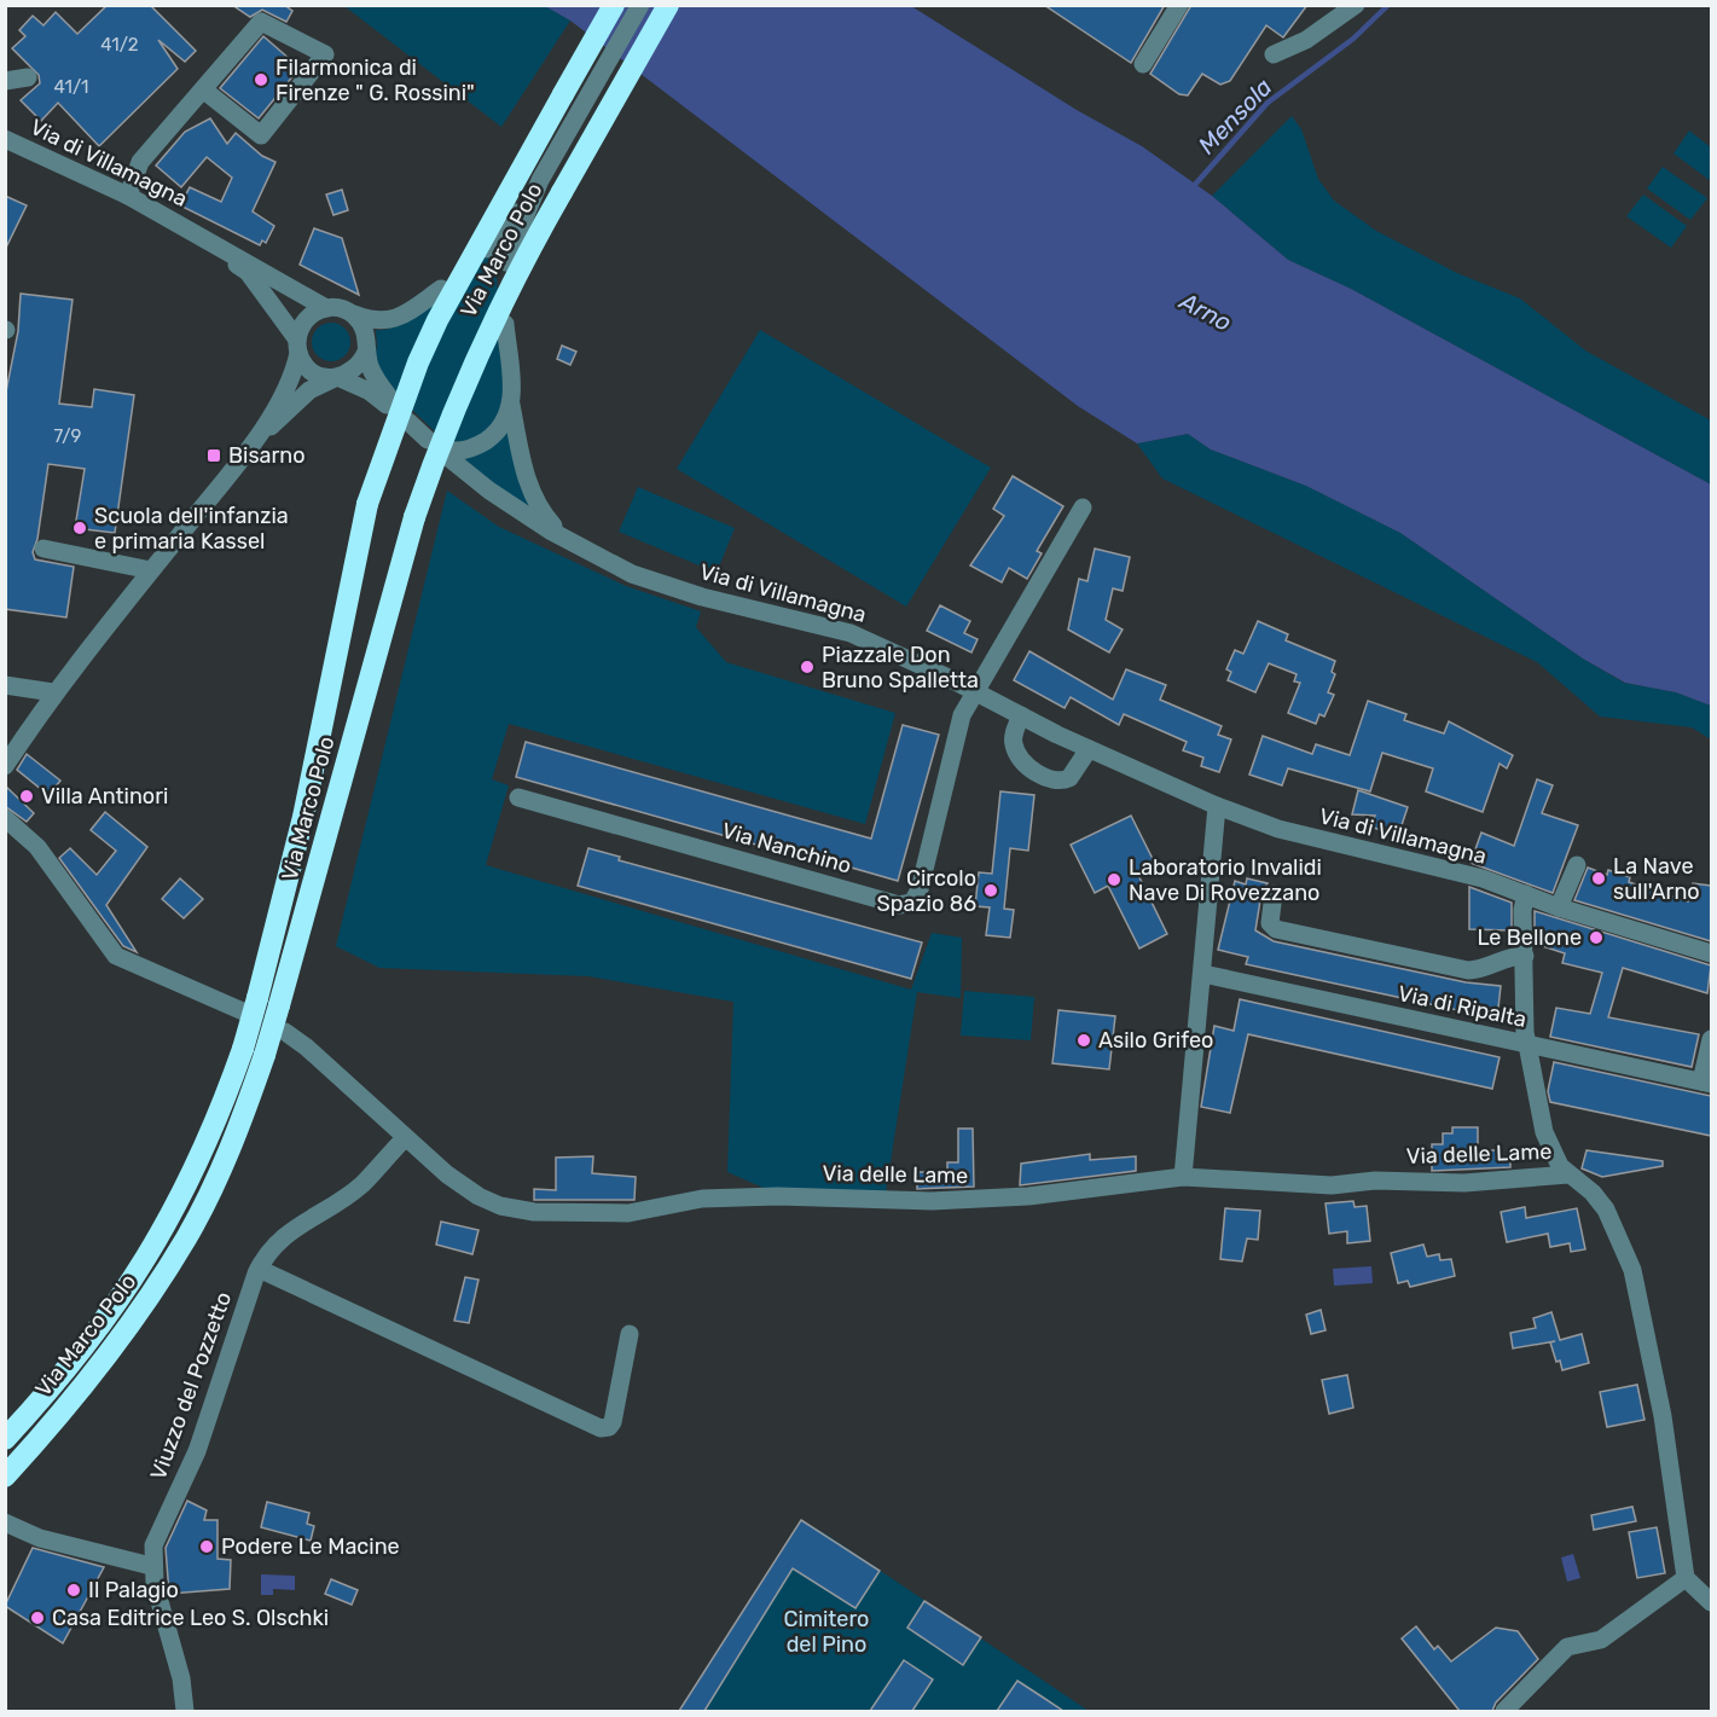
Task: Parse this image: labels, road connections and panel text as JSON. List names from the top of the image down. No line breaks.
{"streets":{"highway":["Via Marco Polo"],"street":["Via di Villamagna","Via Nanchino","Via di Ripalta","Via delle Lame","Viuzzo del Pozzetto"]},"crossings":[["Via di Villamagna","Via Nanchino"],["Via delle Lame","Viuzzo del Pozzetto"]],"water":["Mensola","Arno"],"parks":["Cimitero del Pino"],"places":{"other":["Filarmonica di Firenze \" G. Rossini\"","Scuola dell'infanzia e primaria Kassel","Piazzale Don Bruno Spalletta","Villa Antinori","La Nave sull'Arno","Laboratorio Invalidi Nave Di Rovezzano","Circolo Spazio 86","Le Bellone","Asilo Grifeo","Podere Le Macine","Il Palagio","Casa Editrice Leo S. Olschki"],"transit":["Bisarno"]},"house_numbers":["41/2","41/1","7/9"]}
